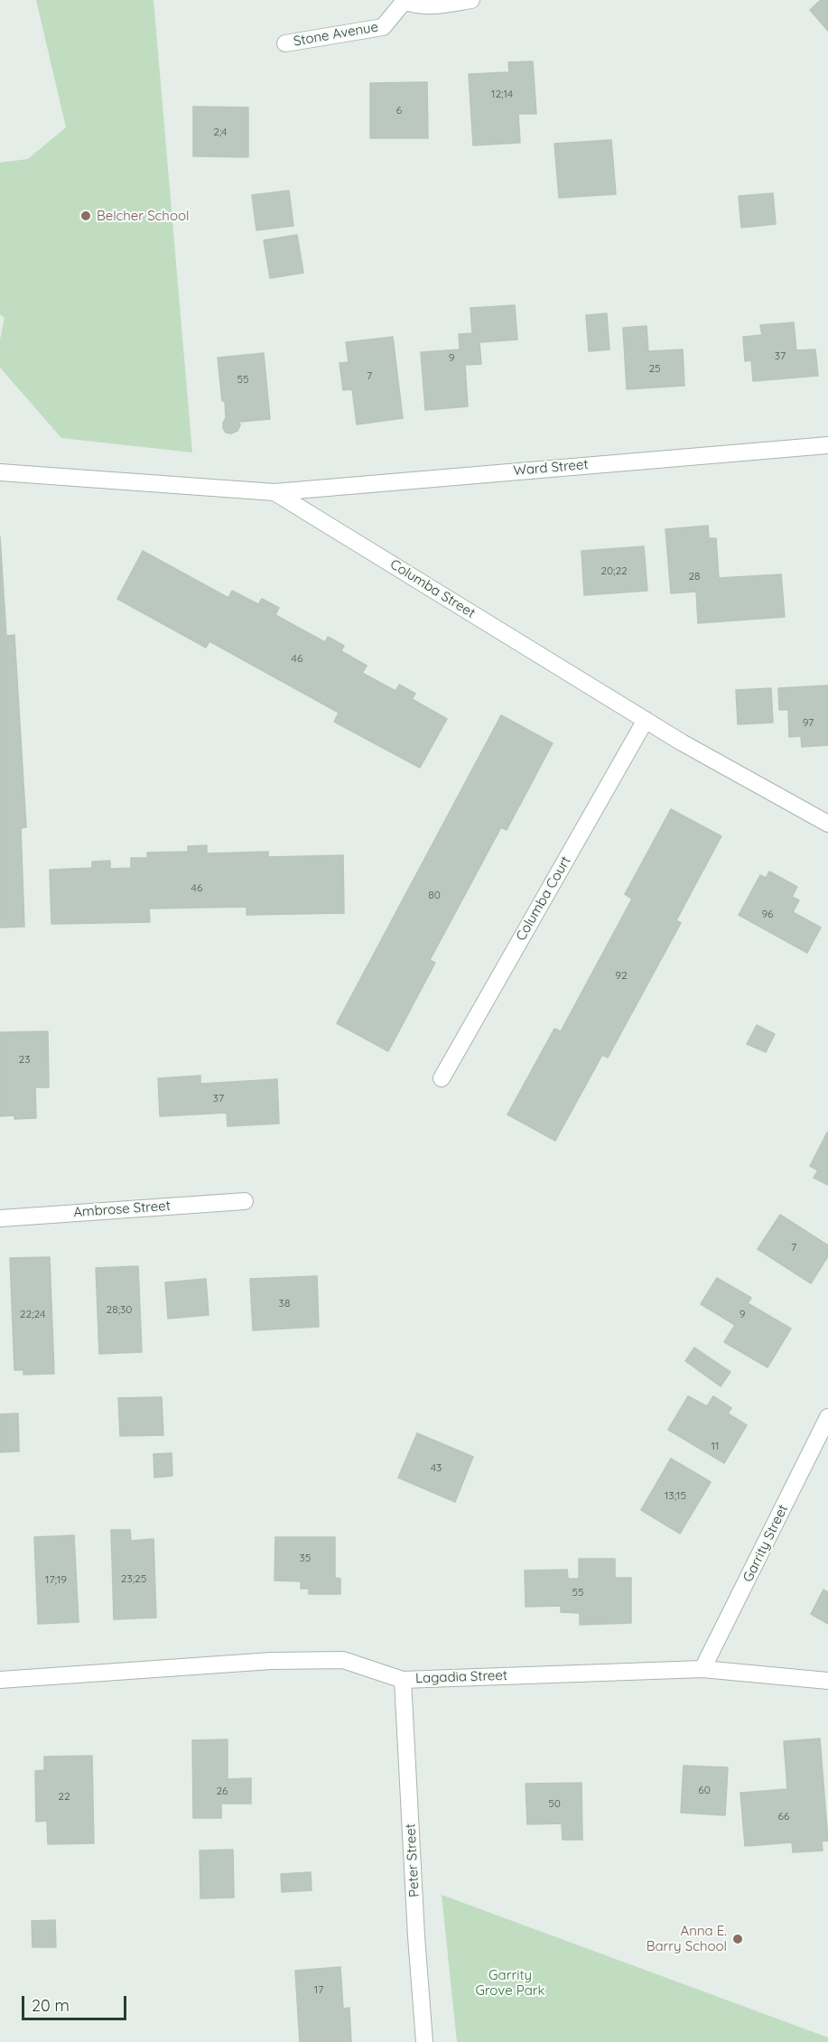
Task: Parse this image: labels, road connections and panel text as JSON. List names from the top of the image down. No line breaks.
{"streets":{"street":["Stone Avenue","Ward Street","Columba Street","Columba Court","Ambrose Street","Garrity Street","Lagadia Street","Peter Street"]},"crossings":[["Ward Street","Columba Street"],["Columba Street","Columba Court"],["Garrity Street","Lagadia Street"],["Lagadia Street","Peter Street"]],"parks":["Garrity Grove Park"],"places":["Belcher School","Anna E. Barry School"],"house_numbers":["12;14","6","2;4","37","9","25","7","55","20;22","28","46","97","46","80","96","92","23","37","7","38","28;30","22;24","9","11","43","13;15","35","23;25","17;19","55","60","26","22","50","66","17"],"scale_bar":"20 m"}
